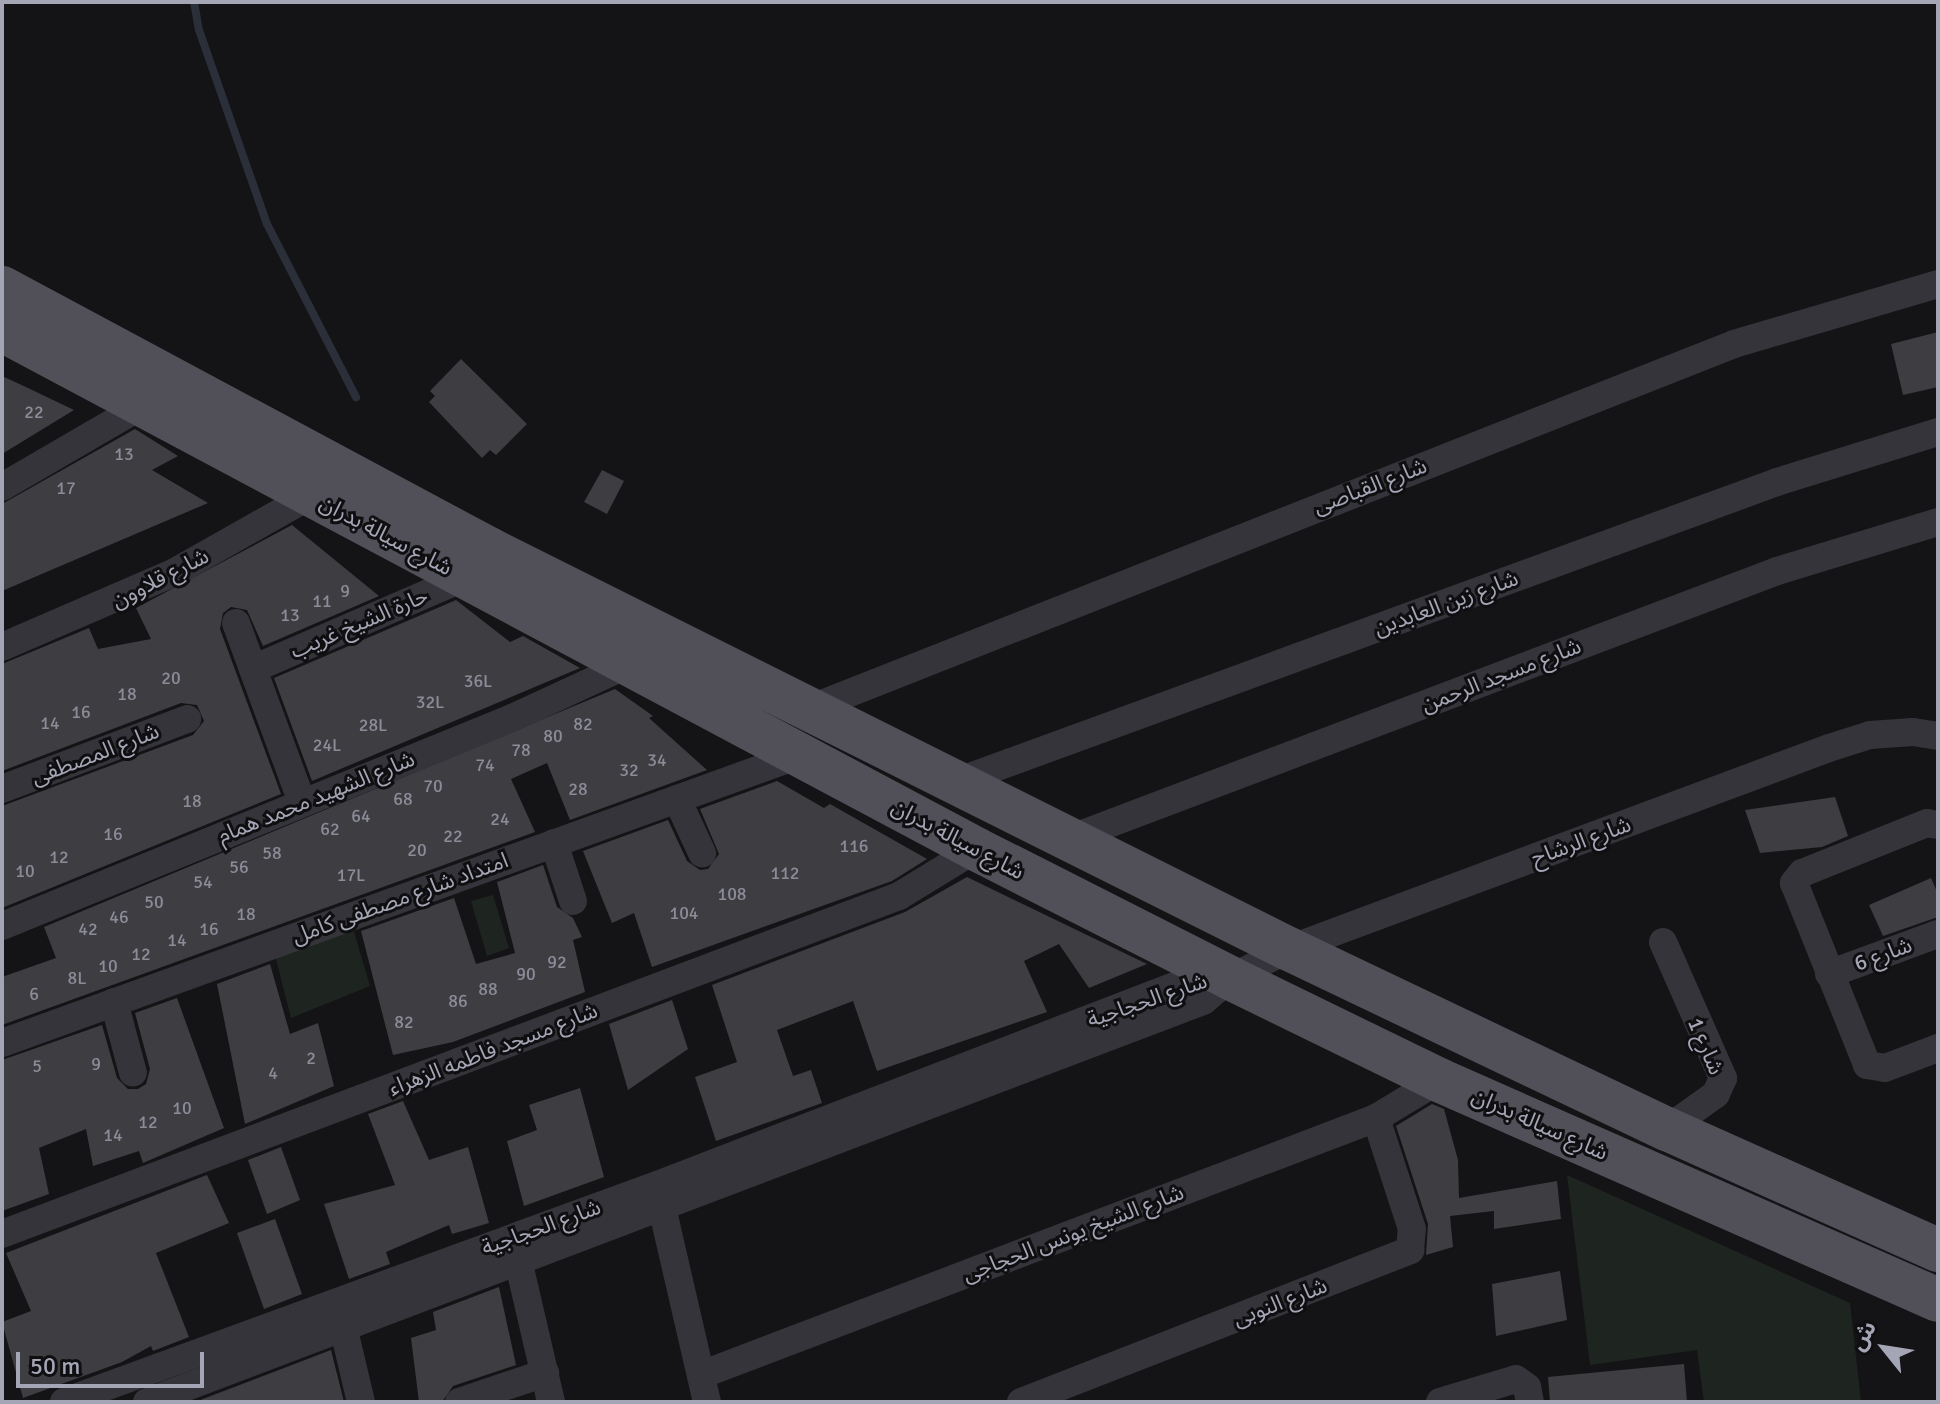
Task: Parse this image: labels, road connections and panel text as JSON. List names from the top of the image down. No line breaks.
{"streets":{"main road":["شارع سيالة بدران"],"street":["شارع القباصى","شارع قلاوون","شارع زين العابدين","حارة الشيخ غريب","شارع مسجد الرحمن","شارع المصطفى","شارع الشهيد محمد همام","شارع الرشاح","امتداد شارع مصطفى كامل","شارع 6","شارع الحجاجية","شارع 1","شارع مسجد فاطمه الزهراء","شارع الشيخ يونس الحجاجى","شارع النوبى"]},"crossings":[["شارع القباصى","شارع سيالة بدران"],["شارع سيالة بدران","شارع قلاوون"],["شارع سيالة بدران","شارع زين العابدين"],["شارع سيالة بدران","حارة الشيخ غريب"],["شارع سيالة بدران","شارع مسجد الرحمن"],["شارع سيالة بدران","شارع الشهيد محمد همام"],["شارع سيالة بدران","شارع الرشاح"],["شارع سيالة بدران","امتداد شارع مصطفى كامل"],["شارع سيالة بدران","شارع الحجاجية"],["شارع سيالة بدران","شارع 1"],["شارع سيالة بدران","شارع مسجد فاطمه الزهراء"],["شارع سيالة بدران","شارع الشيخ يونس الحجاجى"],["شارع الرشاح","شارع الحجاجية"],["شارع الشيخ يونس الحجاجى","شارع النوبى"]],"house_numbers":["22","13","17","9","11","13","20","36L","18","32L","16","14","82","28L","80","24L","78","34","74","32","70","28","68","18","64","24","62","16","22","116","20","58","12","56","10","112","17L","54","108","50","104","18","46","42","16","14","12","92","10","90","8L","88","6","86","82","2","9","5","4","10","12","14"],"scale_bar":"50 m","north":"top left"}
